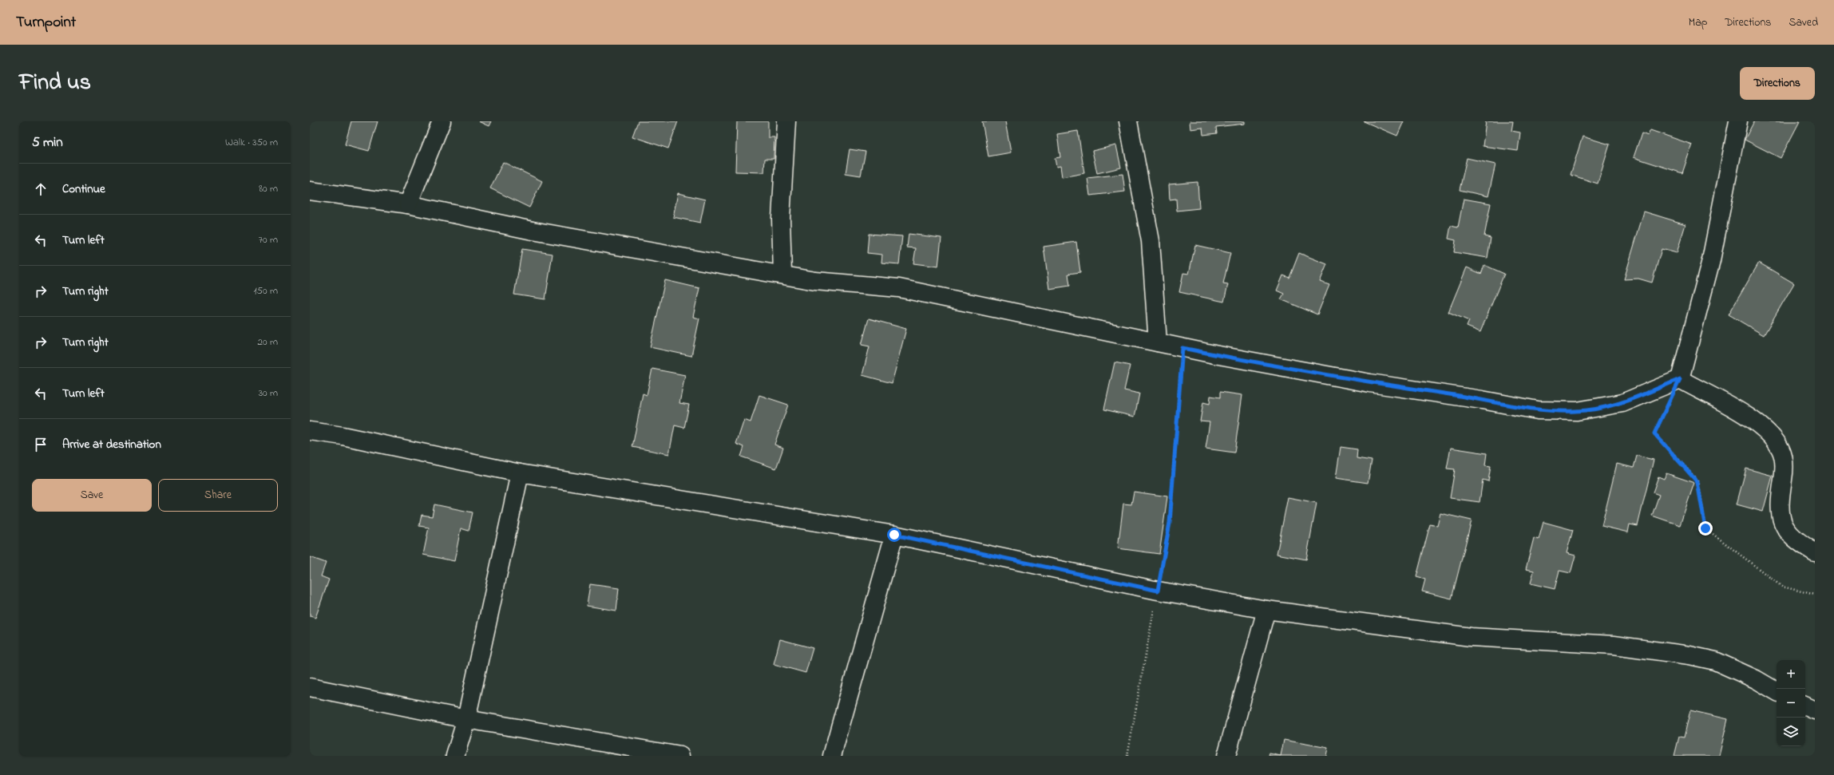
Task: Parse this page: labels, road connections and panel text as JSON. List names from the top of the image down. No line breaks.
{"page":{"header":"Turnpoint","nav":["Map","Directions","Saved"],"title":"Find us","buttons":["Directions",["Save","Share"]],"heading":["5 min","Walk · 350 m"],"list":[["Continue","80 m"],["Turn left","70 m"],["Turn right","150 m"],["Turn right","20 m"],["Turn left","30 m"],"Arrive at destination"],"map_buttons":["+","−"]}}
